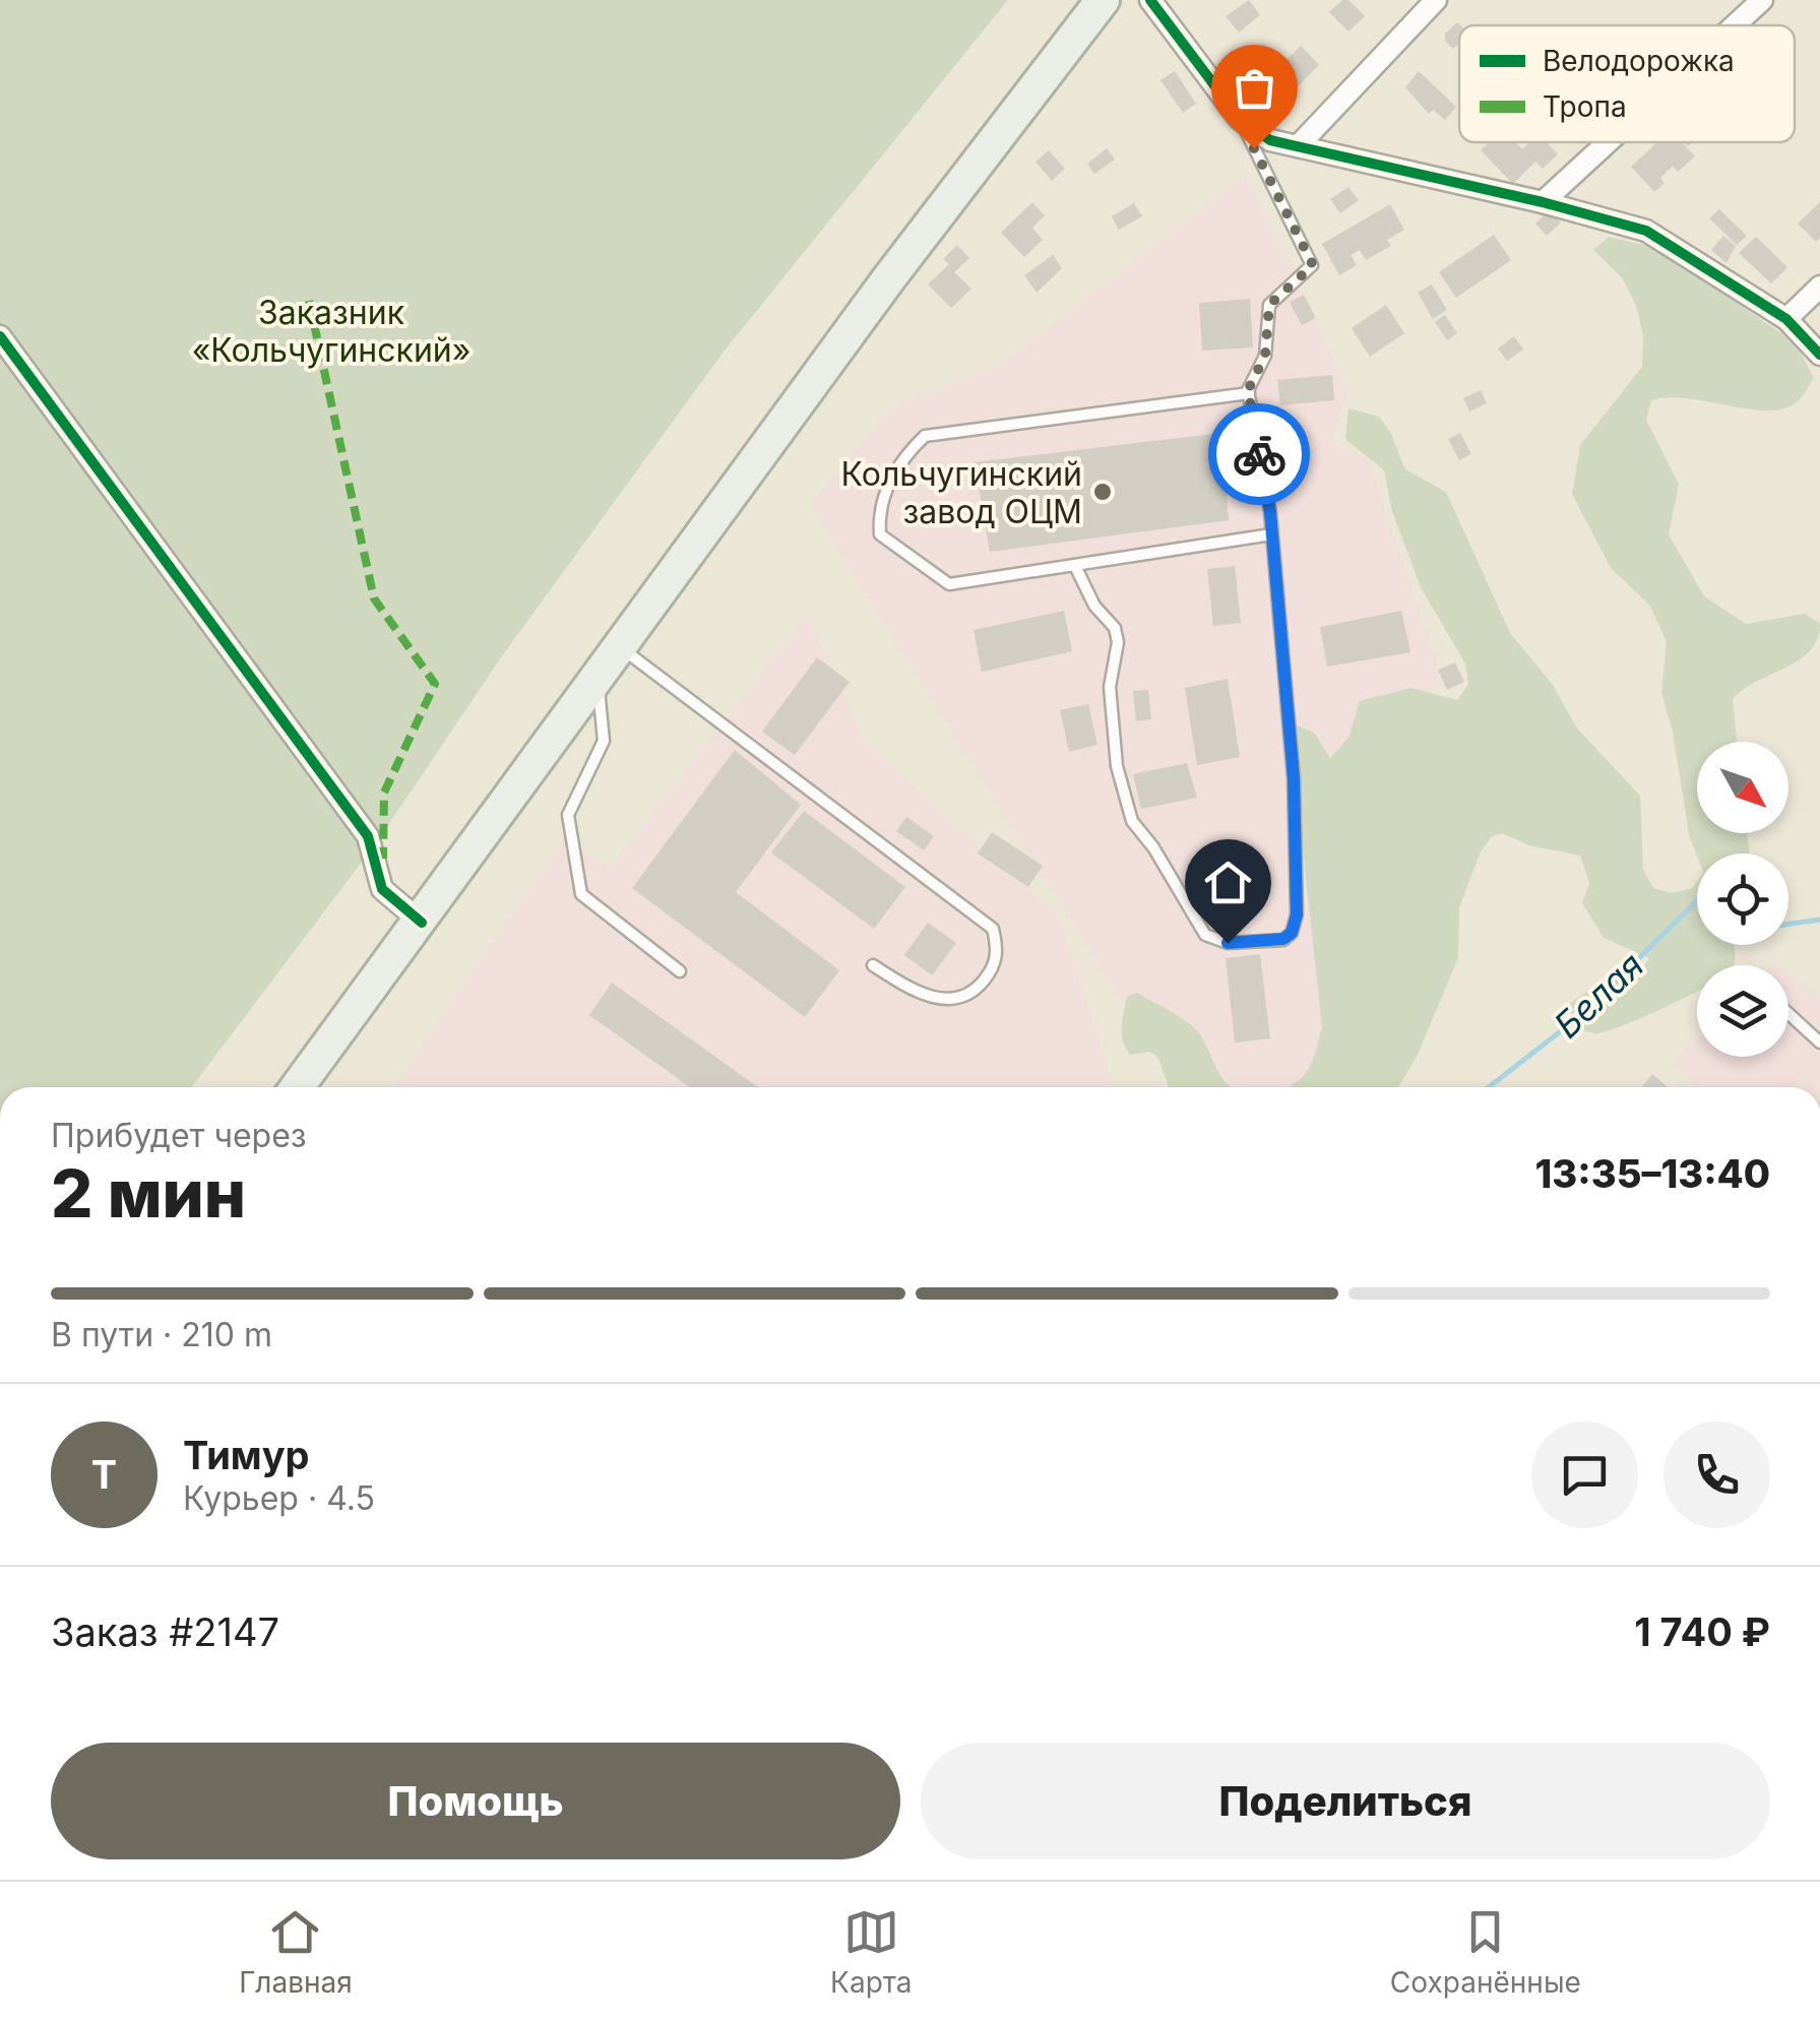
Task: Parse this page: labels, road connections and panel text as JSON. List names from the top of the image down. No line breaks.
{"water":["Белая"],"parks":["Заказник «Кольчугинский»"],"places":["Кольчугинский завод ОЦМ"],"legend":["Велодорожка","Тропа"],"north":"bottom right","page":{"heading":["2 мин","Прибудет через","13:35–13:40"],"panel":["Тимур","Курьер · 4.5","Заказ #2147","1 740 ₽"],"bar":"В пути · 210 m","round":"Т","buttons":["Помощь","Поделиться"],"tabs":["Главная","Карта","Сохранённые"]}}
